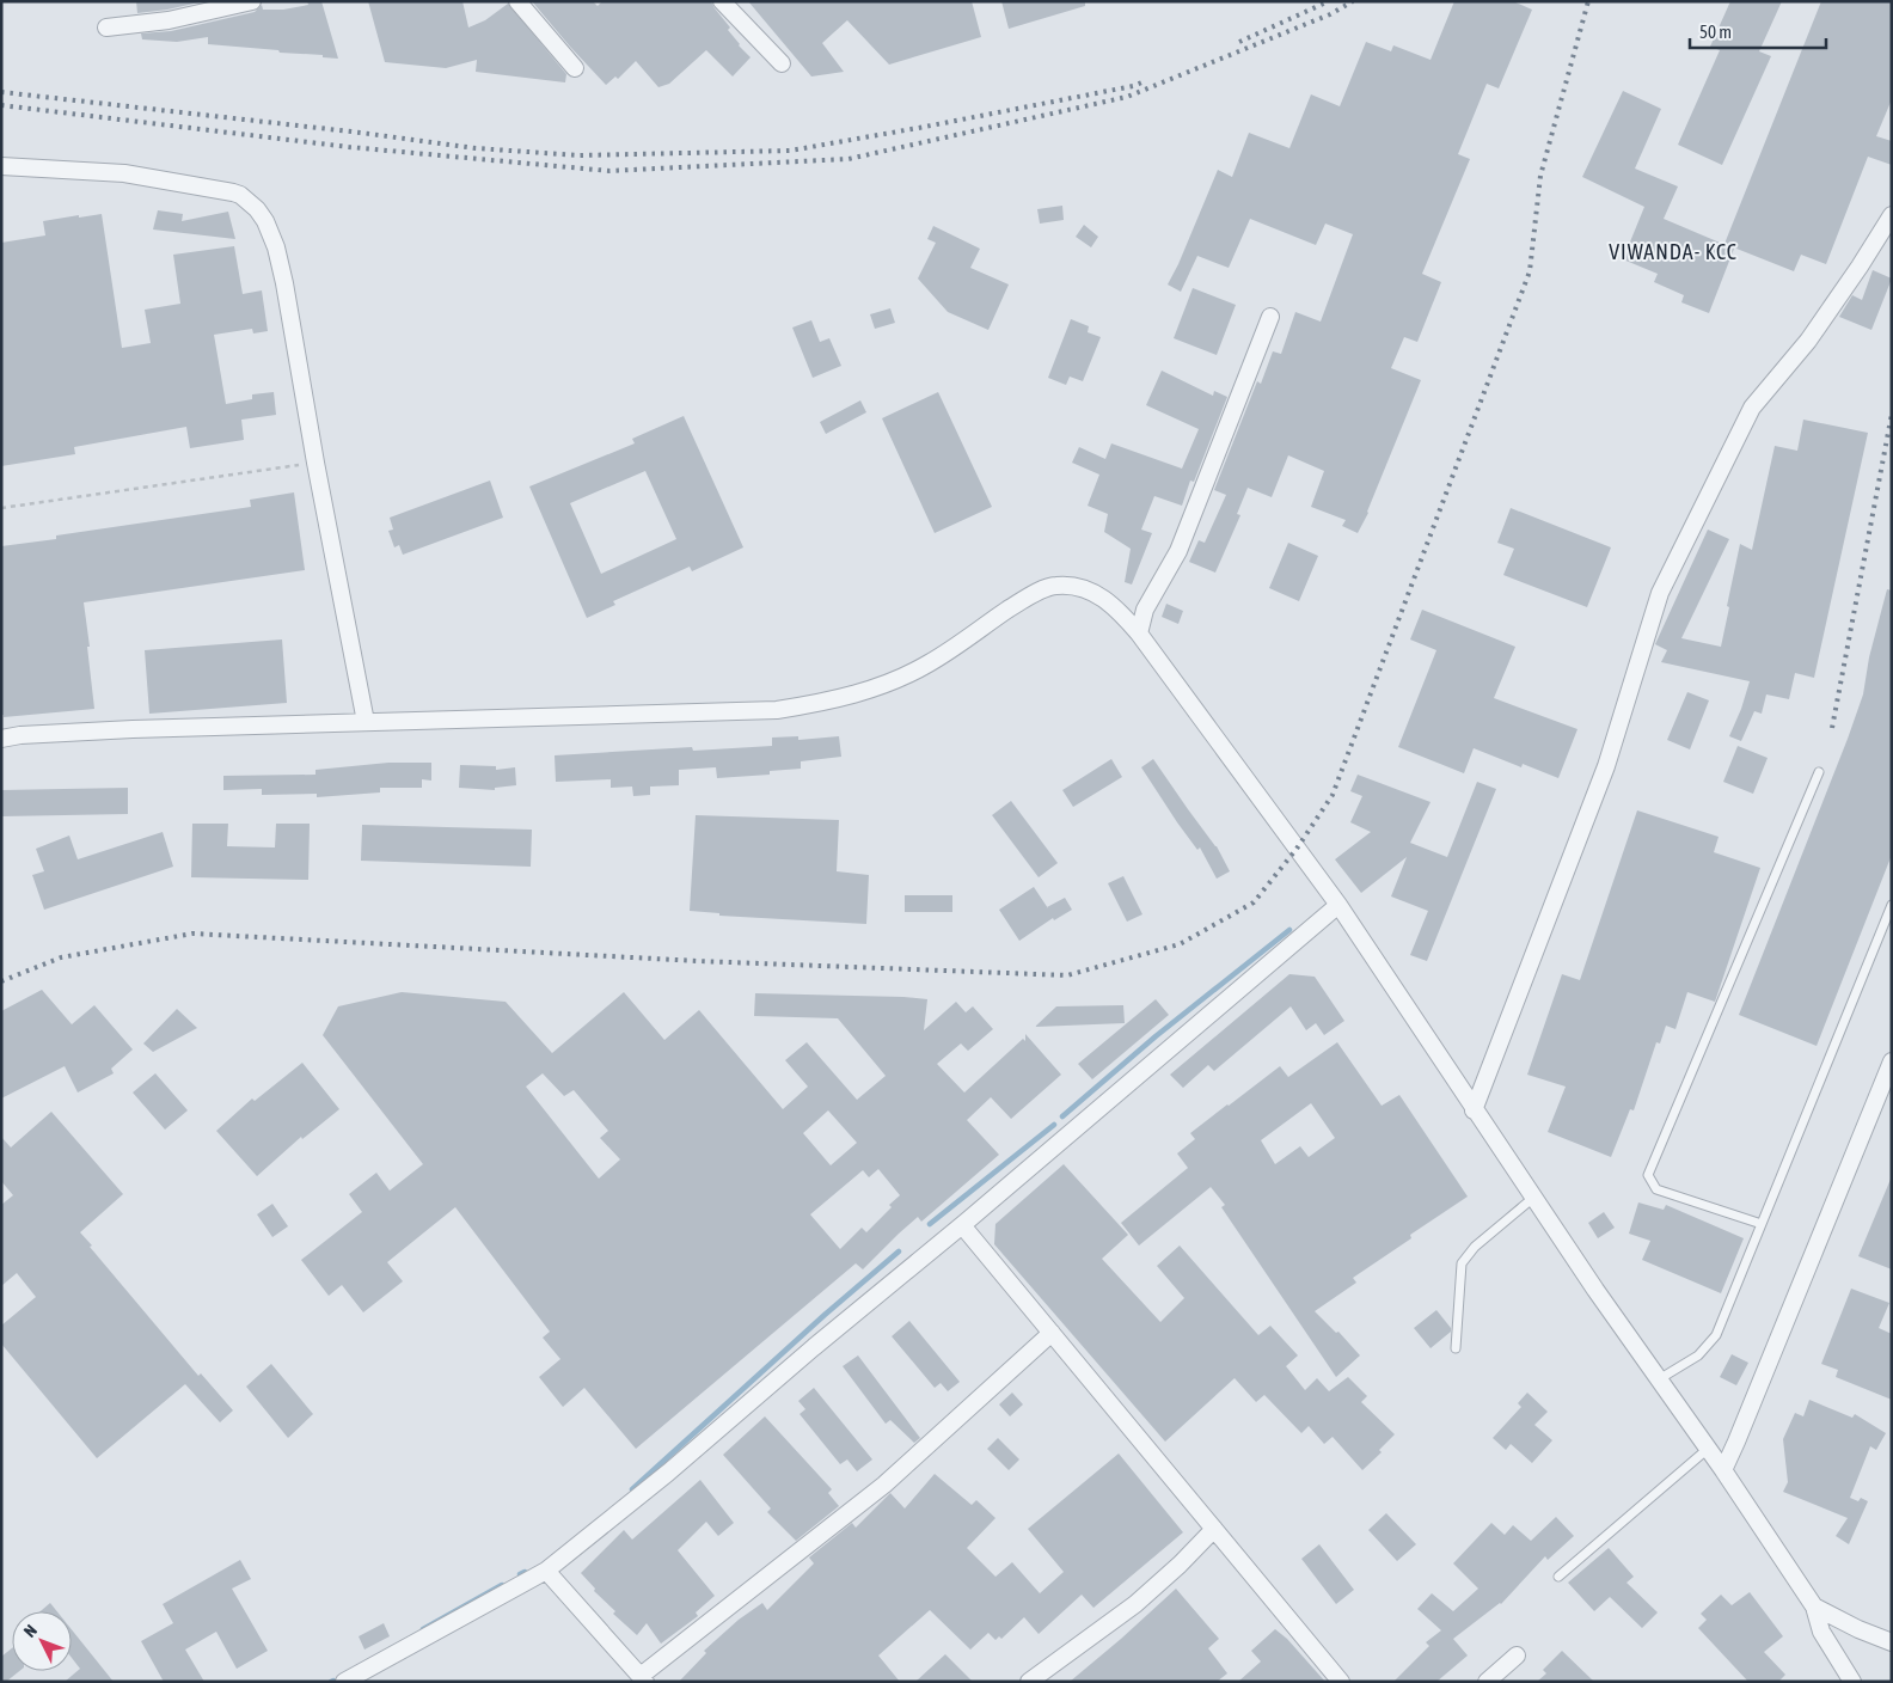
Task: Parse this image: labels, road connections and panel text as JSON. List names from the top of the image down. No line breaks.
{"districts":["VIWANDA- KCC"],"scale_bar":"50 m","north":"top left"}
